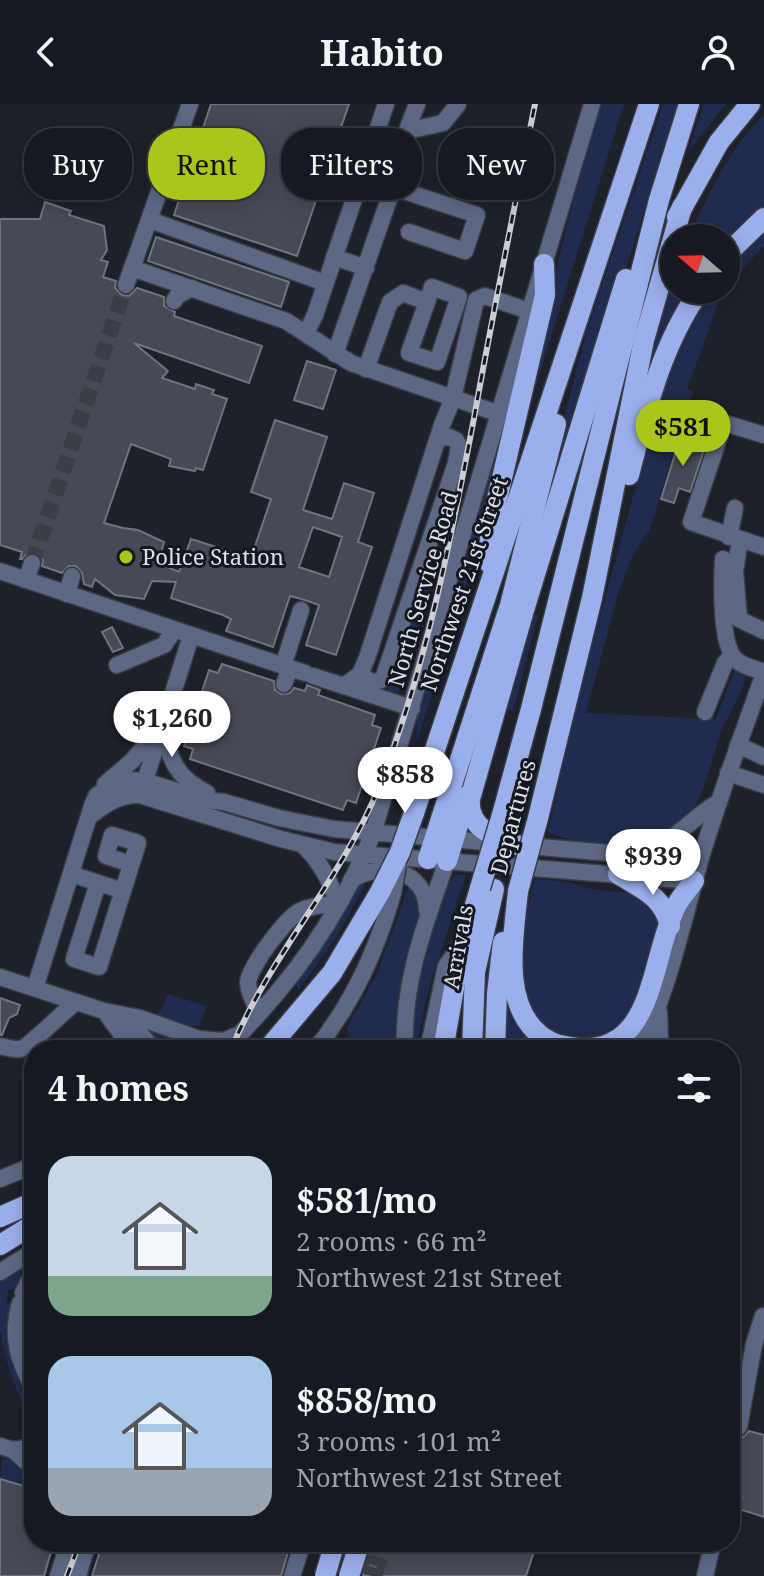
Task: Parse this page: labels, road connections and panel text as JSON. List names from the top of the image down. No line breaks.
{"streets":{"main road":["Northwest 21st Street","Departures","Arrivals"],"street":["North Service Road"]},"crossings":[["Departures","Arrivals"]],"places":["Police Station"],"north":"left","page":{"header":"Habito","chip":["Buy","Rent","Filters","New"],"price":["$581","$1,260","$858","$939"],"heading":"4 homes","list":[{"name":"$581/mo","note":"2 rooms · 66 m² · Northwest 21st Street"},{"name":"$858/mo","note":"3 rooms · 101 m² · Northwest 21st Street"}]}}
